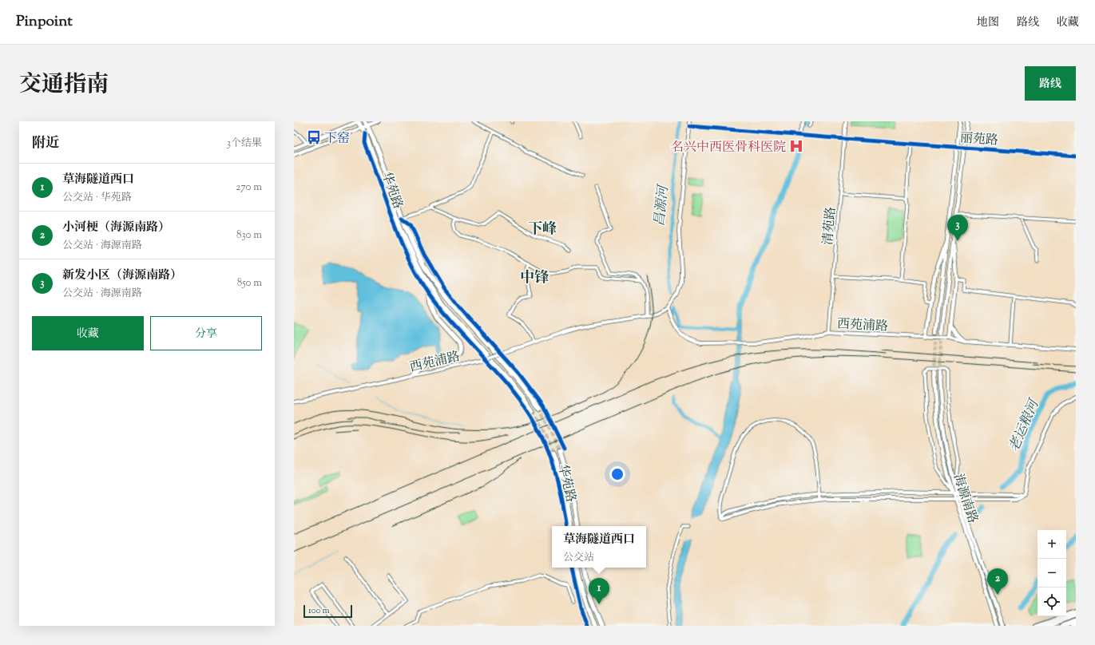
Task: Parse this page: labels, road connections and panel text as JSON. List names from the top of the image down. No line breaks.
{"streets":{"main road":["华苑路","海源南路"],"street":["丽苑路","清苑路","西苑浦路"]},"crossings":[["丽苑路","清苑路"],["清苑路","西苑浦路"]],"districts":["下峰","中锋"],"water":["昌源河","老运粮河"],"places":{"bus stop":["下窑"],"hospital":["名兴中西医骨科医院"]},"scale_bar":"100 m","page":{"header":"Pinpoint","nav":["地图","路线","收藏"],"title":"交通指南","buttons":["路线",["收藏","分享"]],"heading":["附近","3个结果"],"list":[{"mark":"1","name":"草海隧道西口","note":"公交站 · 华苑路","value":"270 m"},{"mark":"2","name":"小河梗（海源南路）","note":"公交站 · 海源南路","value":"830 m"},{"mark":"3","name":"新发小区（海源南路）","note":"公交站 · 海源南路","value":"850 m"}],"pins":["3","2","1"],"popup":["草海隧道西口","公交站"],"map_buttons":["+","−"],"scale":"100 m"}}
